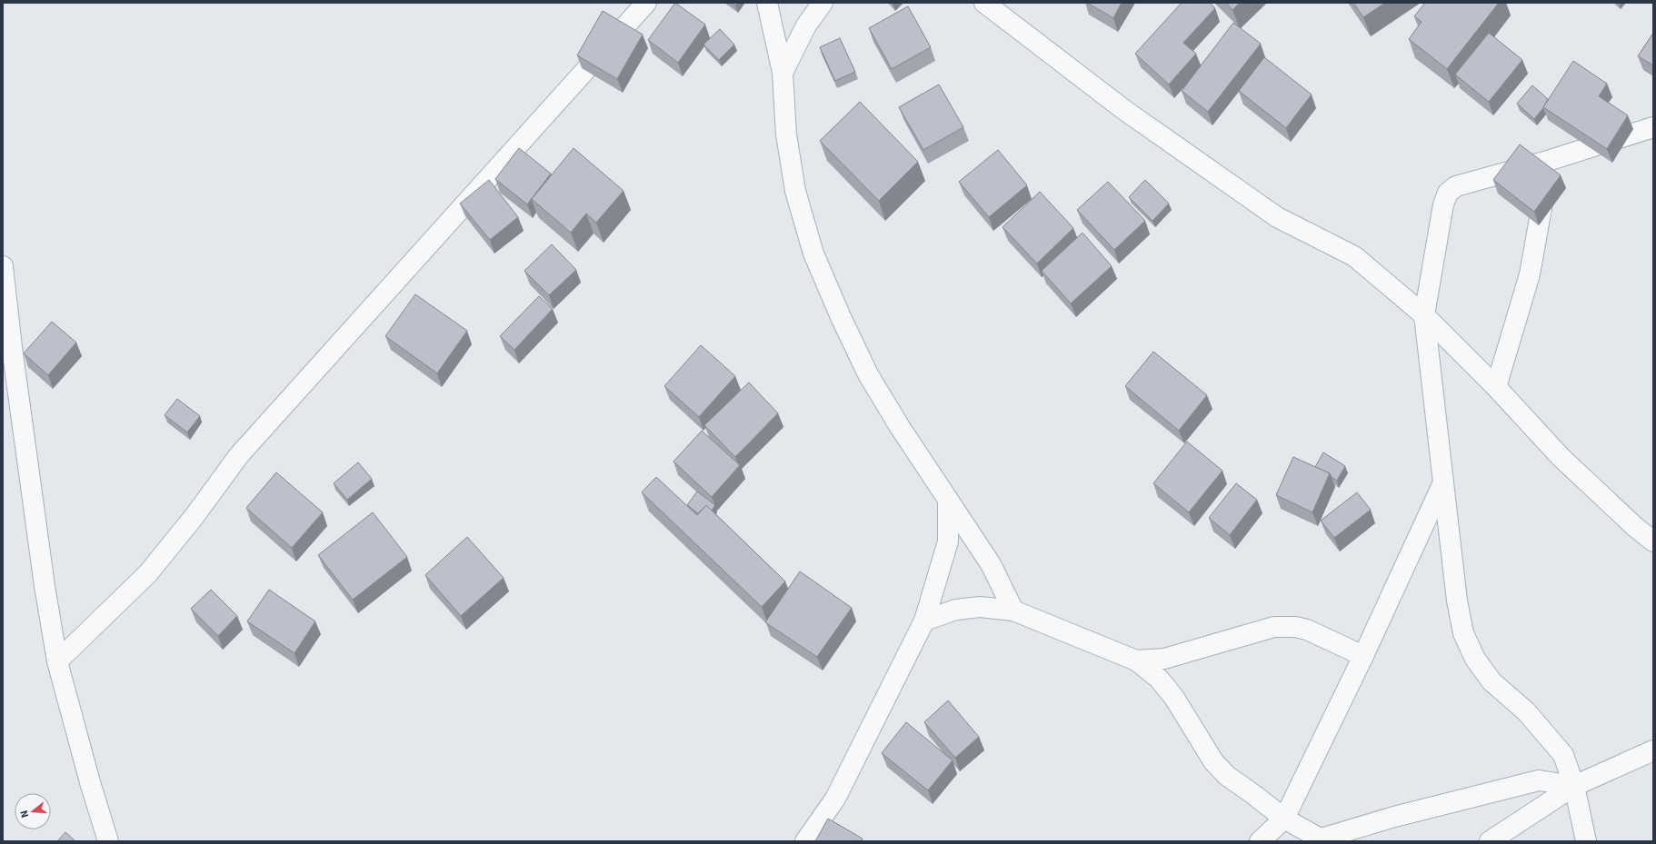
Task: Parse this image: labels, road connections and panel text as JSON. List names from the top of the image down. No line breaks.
{"north":"left"}
